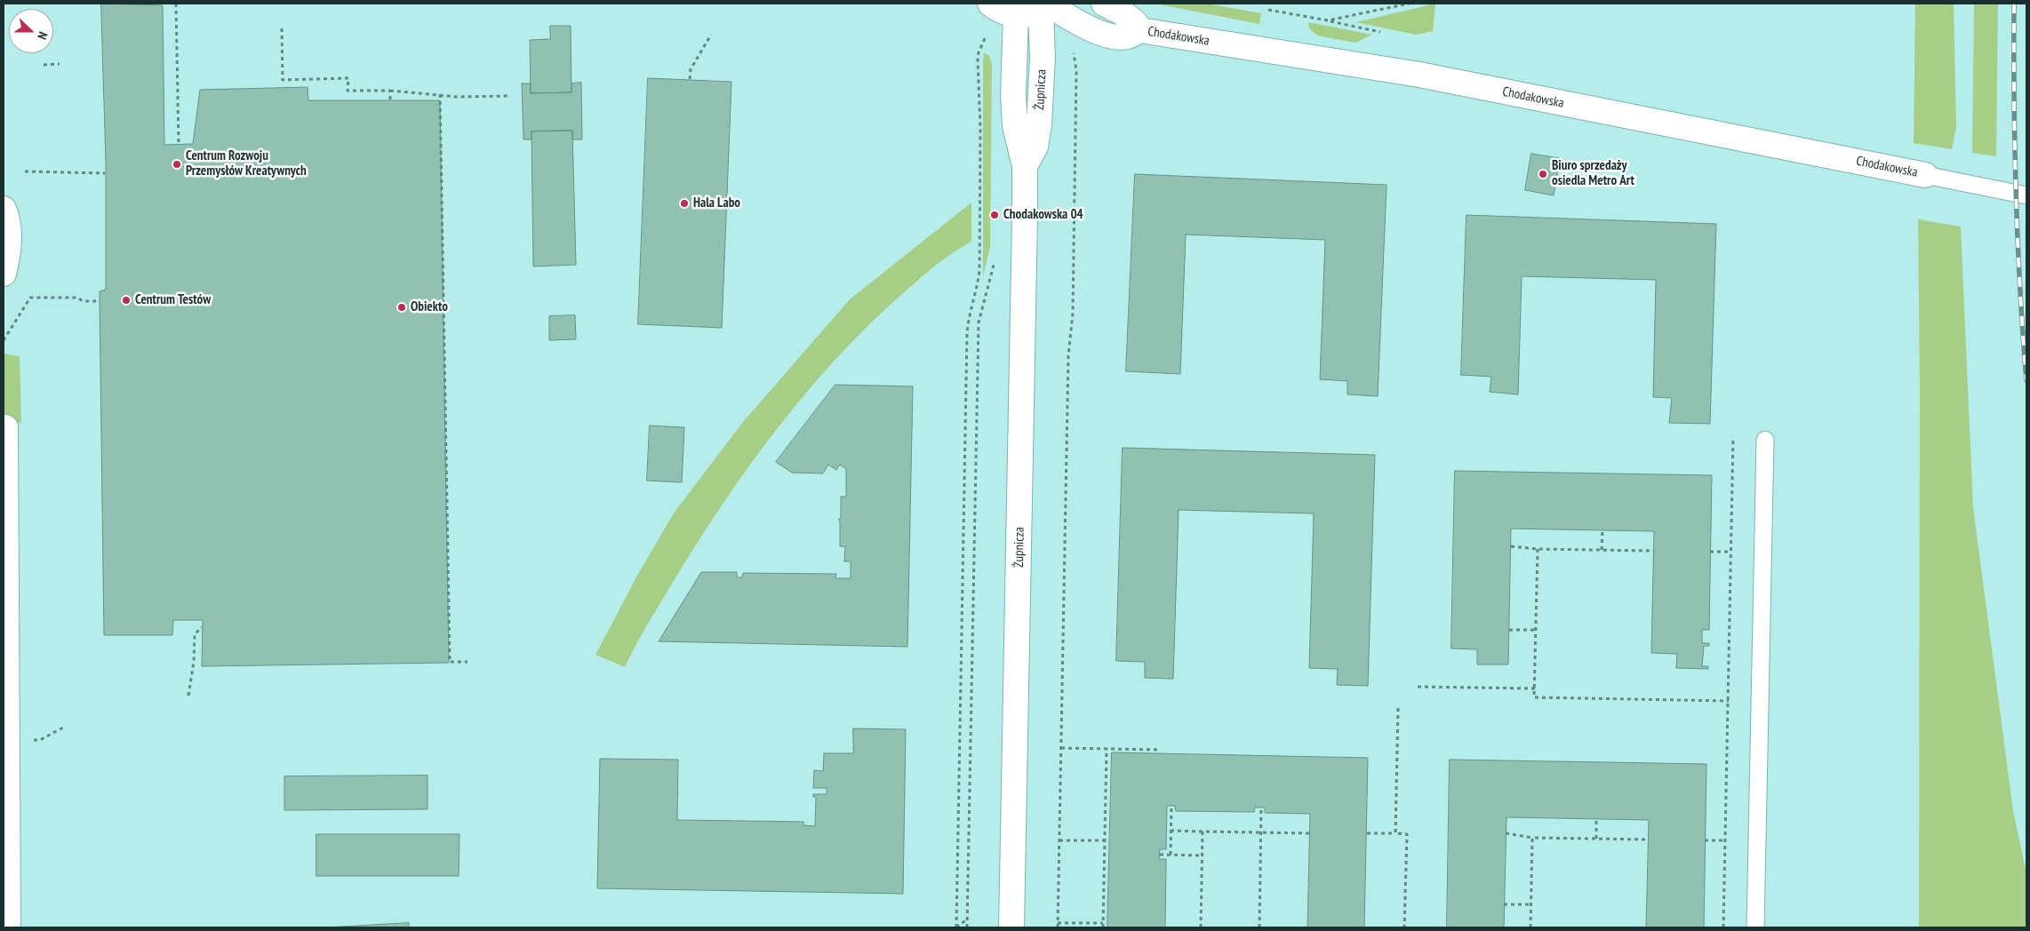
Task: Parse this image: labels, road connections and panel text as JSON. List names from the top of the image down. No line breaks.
{"streets":{"street":["Chodakowska","Żupnicza"]},"crossings":[["Chodakowska","Żupnicza"]],"places":["Centrum Rozwoju Przemysłów Kreatywnych","Biuro sprzedaży osiedla Metro Art","Hala Labo","Chodakowska 04","Centrum Testów","Obiekto"],"north":"right"}
